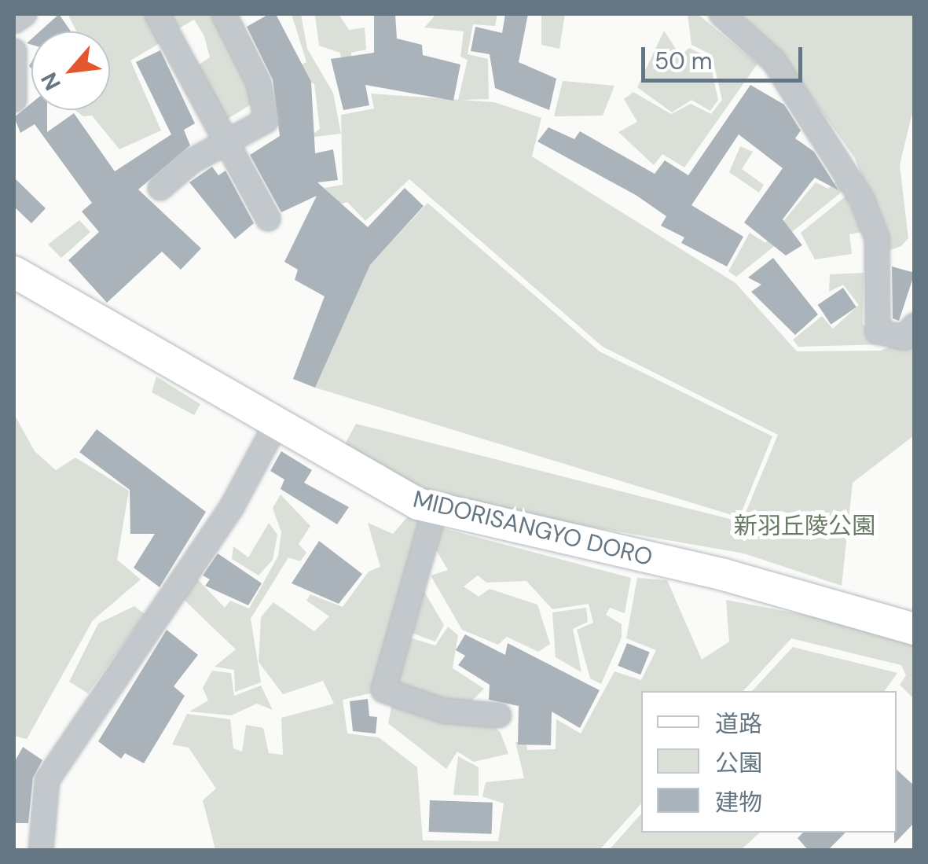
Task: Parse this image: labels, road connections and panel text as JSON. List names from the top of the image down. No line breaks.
{"streets":{"main road":["MIDORISANGYO DORO"]},"parks":["新羽丘陵公園"],"legend":["道路","公園","建物"],"scale_bar":"50 m","north":"bottom left"}
